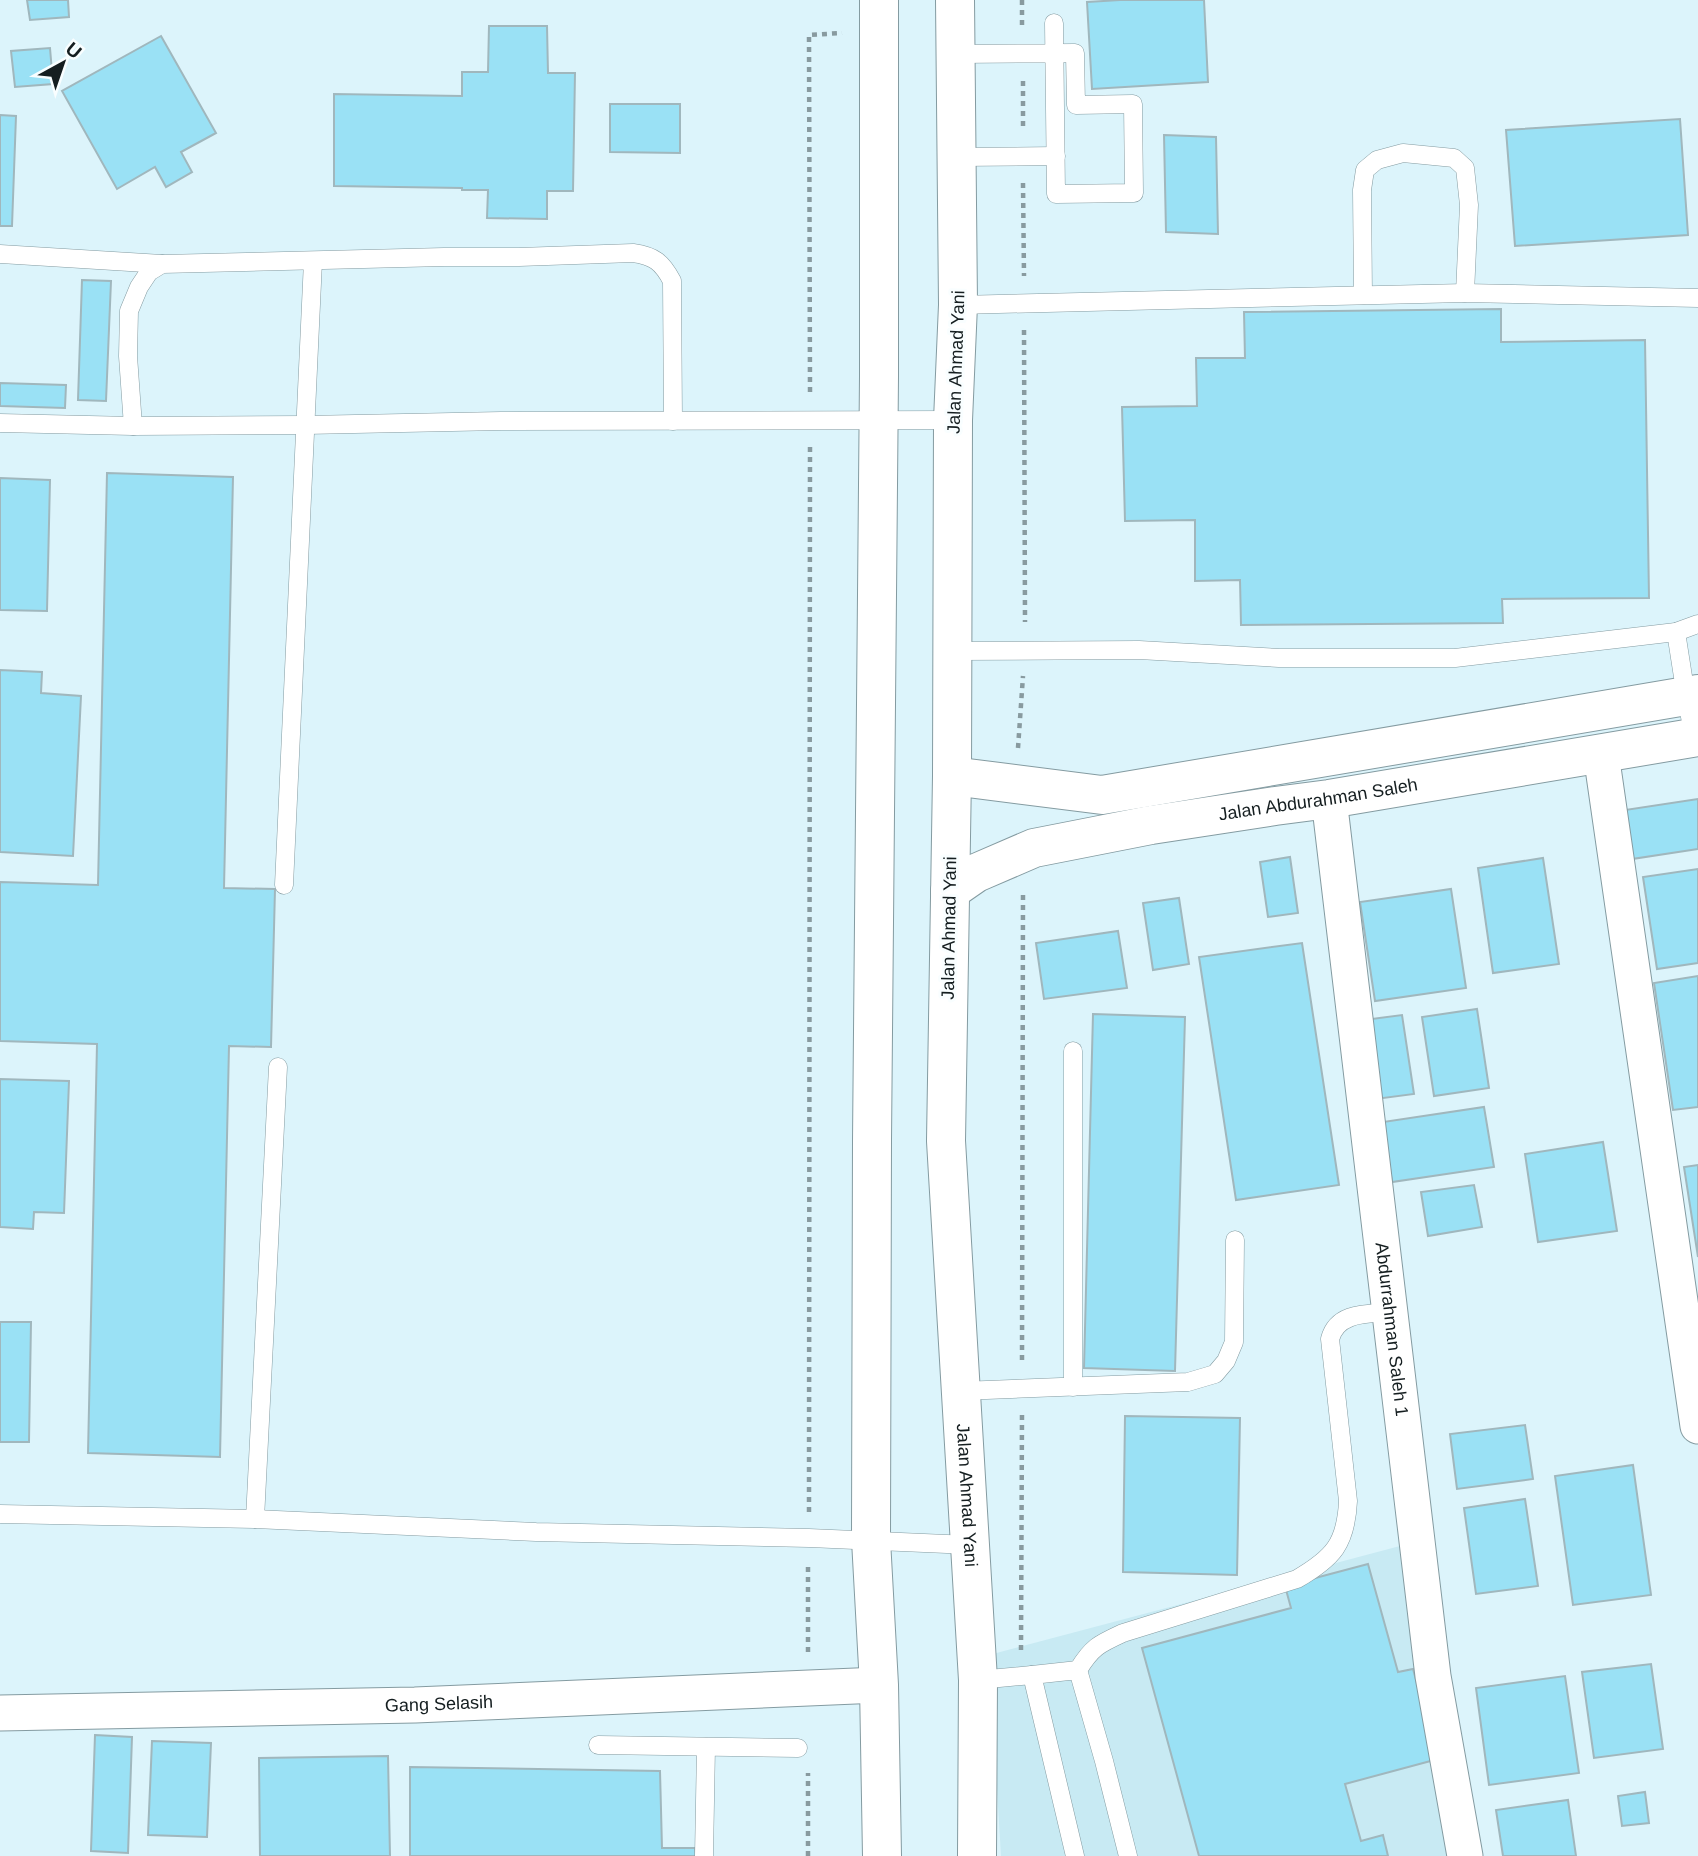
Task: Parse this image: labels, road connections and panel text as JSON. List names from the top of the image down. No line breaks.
{"streets":{"main road":["Jalan Ahmad Yani","Jalan Abdurahman Saleh"],"street":["Abdurrahman Saleh 1","Gang Selasih"]},"crossings":[["Jalan Ahmad Yani","Jalan Abdurahman Saleh"],["Jalan Abdurahman Saleh","Abdurrahman Saleh 1"]],"north":"top right"}
